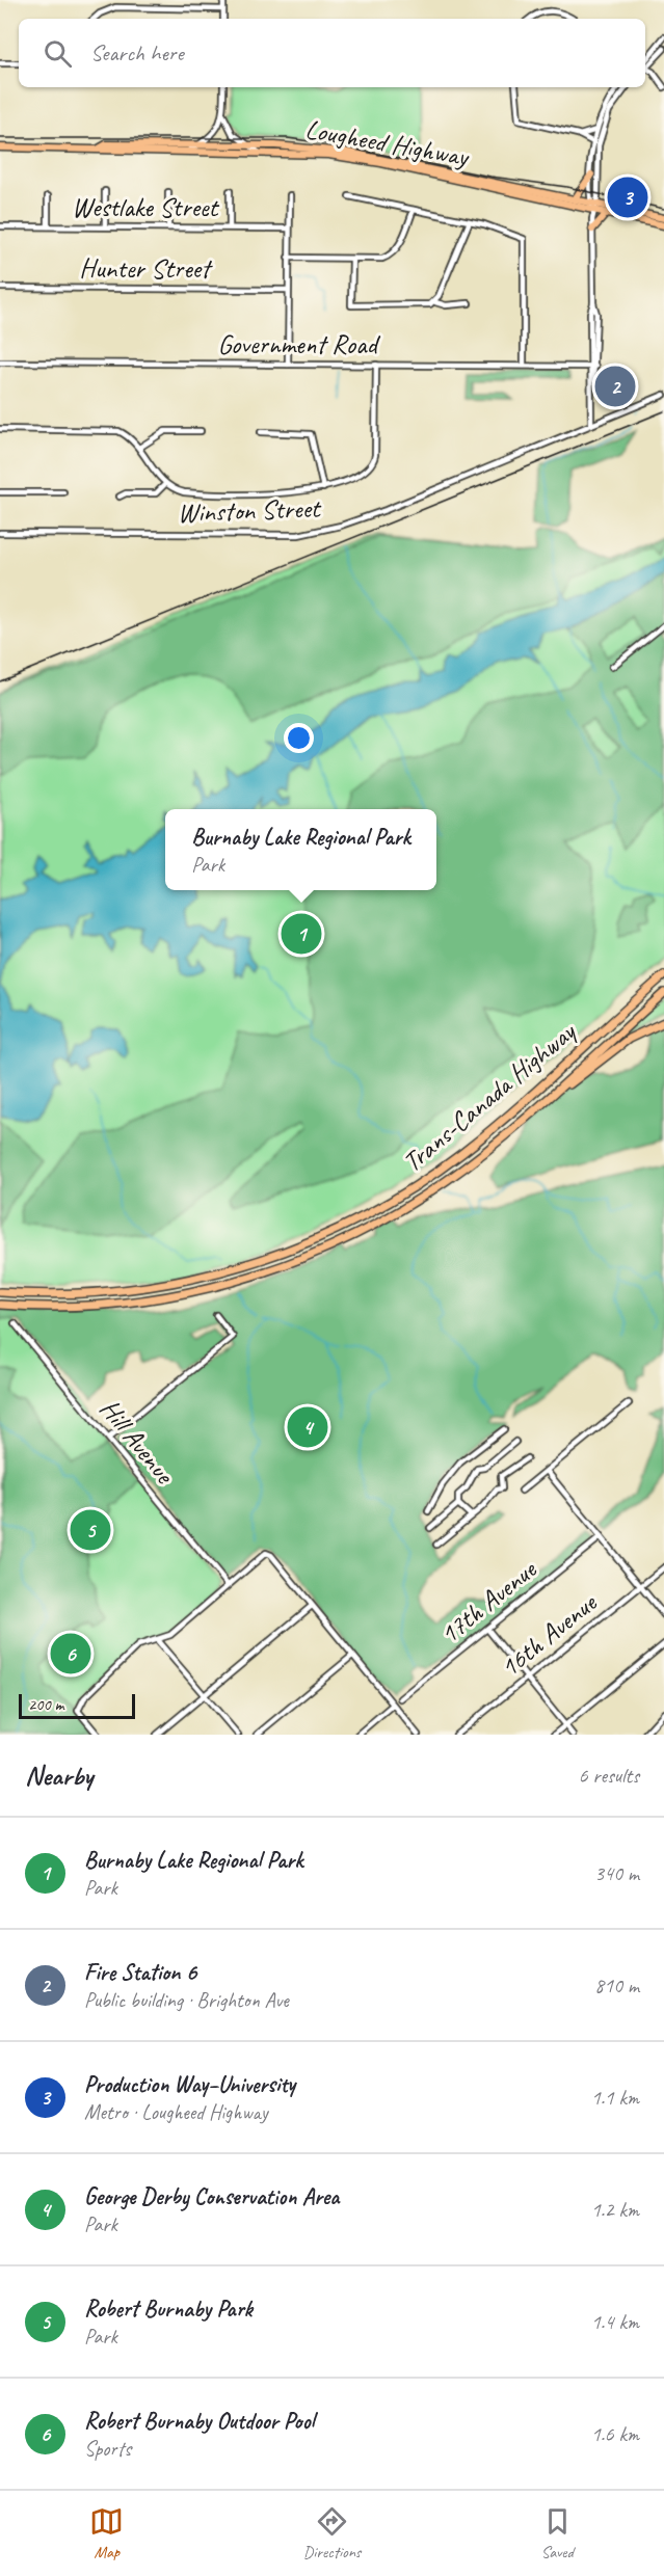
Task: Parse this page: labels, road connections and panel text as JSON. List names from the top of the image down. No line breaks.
{"streets":{"highway":["Trans-Canada Highway"],"main road":["Lougheed Highway"],"street":["Westlake Street","Hunter Street","Government Road","Winston Street","Hill Avenue","17th Avenue","16th Avenue"]},"scale_bar":"200 m","page":{"search":"Search here","pins":["3","2","1","4","5","6"],"popup":["Burnaby Lake Regional Park","Park"],"scale":"200 m","heading":["Nearby","6 results"],"list":[{"mark":"1","name":"Burnaby Lake Regional Park","note":"Park","value":"340 m"},{"mark":"2","name":"Fire Station 6","note":"Public building · Brighton Ave","value":"810 m"},{"mark":"3","name":"Production Way–University","note":"Metro · Lougheed Highway","value":"1.1 km"},{"mark":"4","name":"George Derby Conservation Area","note":"Park","value":"1.2 km"},{"mark":"5","name":"Robert Burnaby Park","note":"Park","value":"1.4 km"},{"mark":"6","name":"Robert Burnaby Outdoor Pool","note":"Sports","value":"1.6 km"}],"nav":["Map","Directions","Saved"]}}
